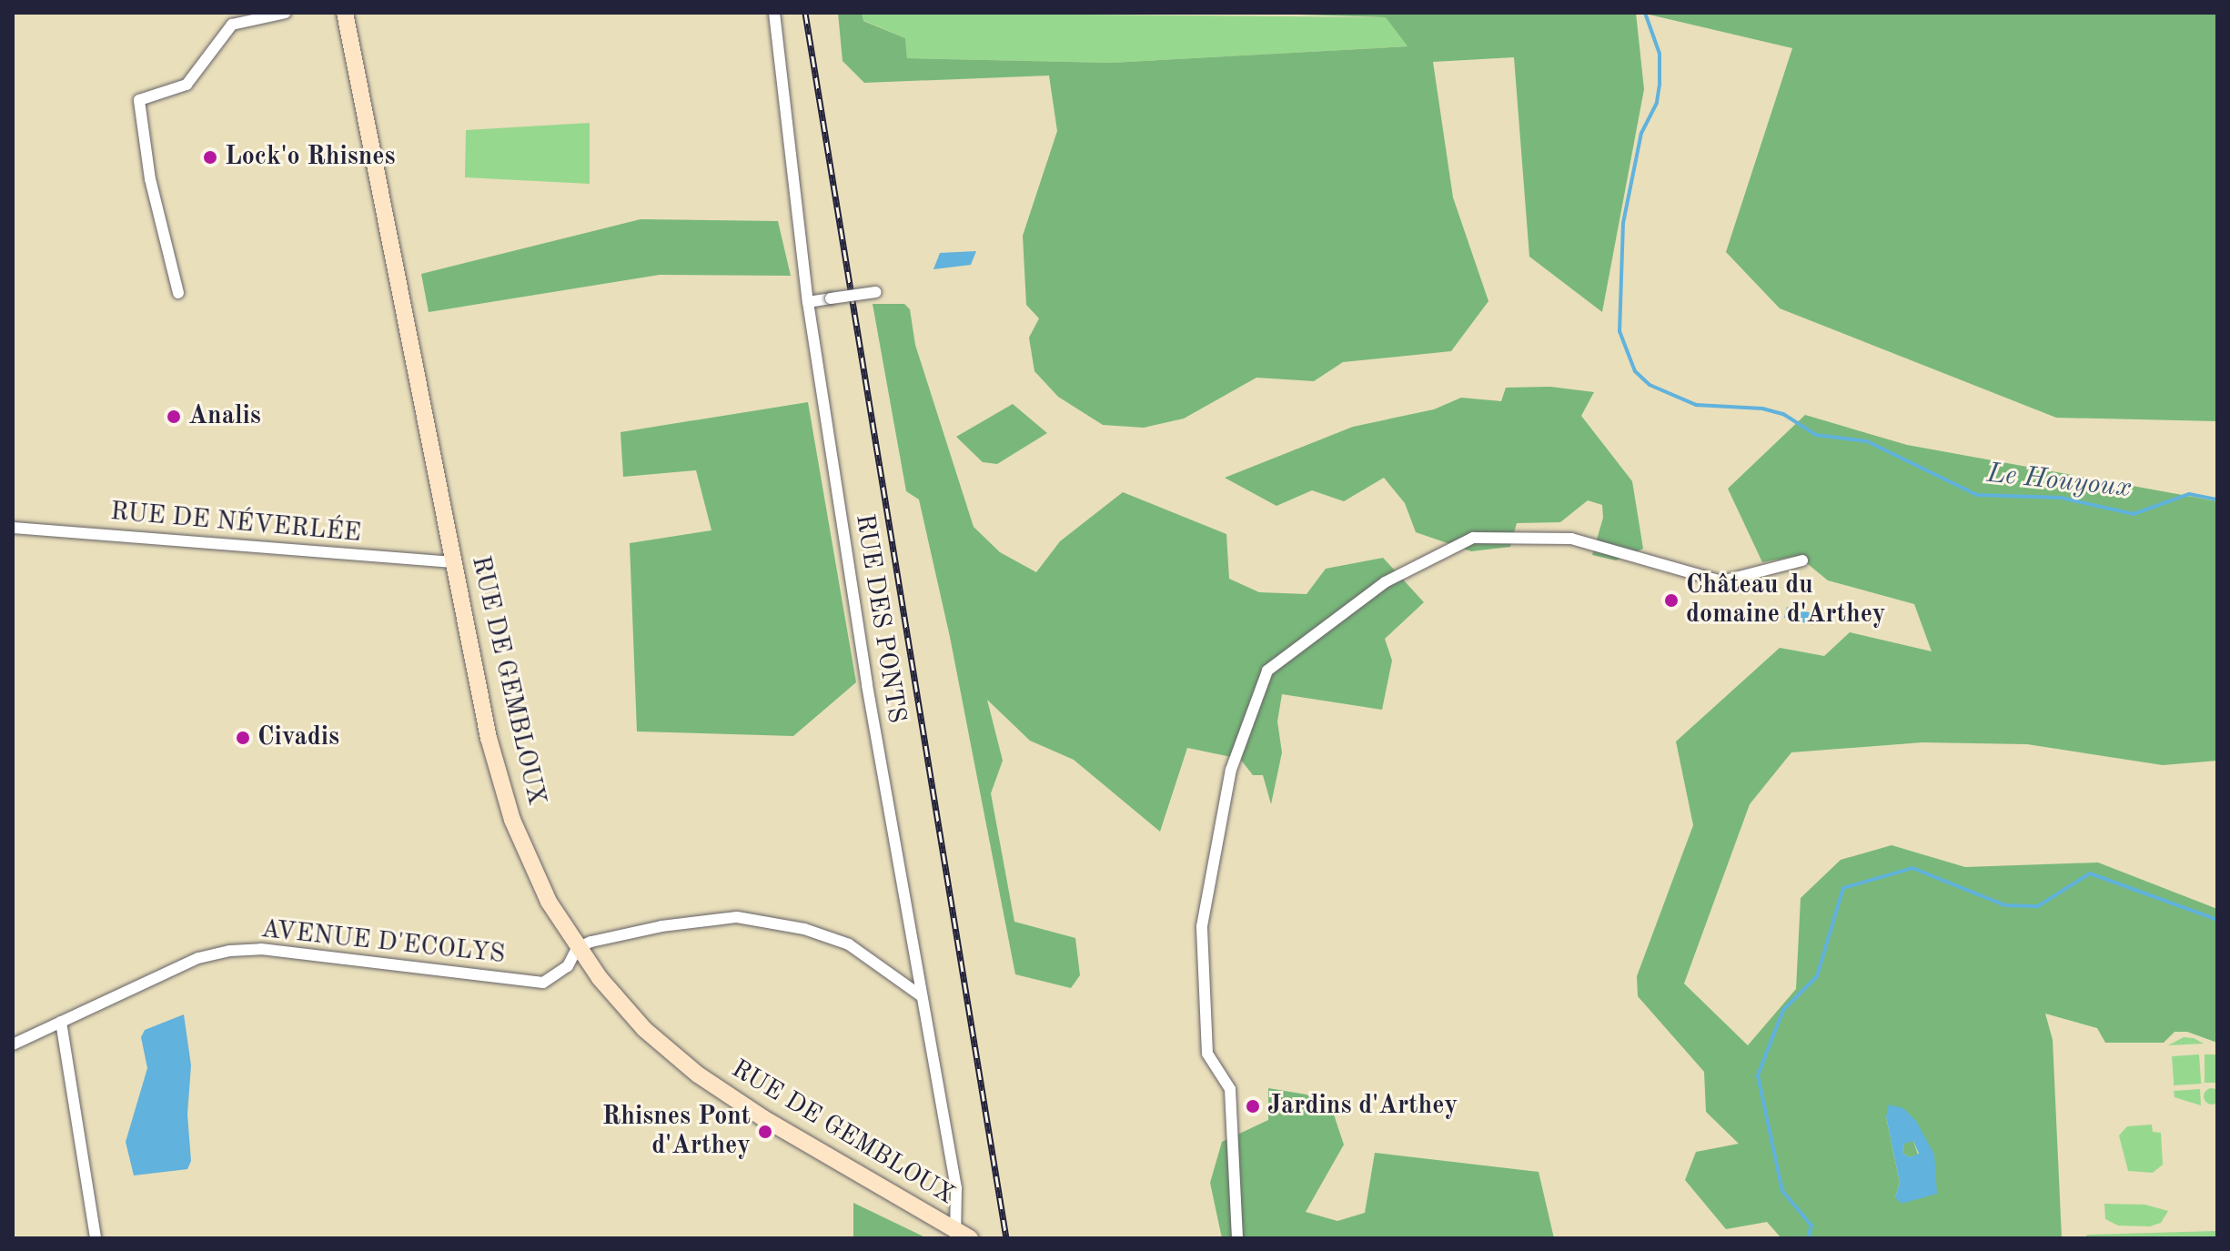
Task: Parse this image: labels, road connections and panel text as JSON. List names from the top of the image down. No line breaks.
{"streets":{"main road":["RUE DE GEMBLOUX"],"street":["RUE DE NÉVERLÉE","RUE DES PONTS","AVENUE D'ECOLYS"]},"crossings":[["RUE DE NÉVERLÉE","RUE DE GEMBLOUX"],["RUE DES PONTS","RUE DE GEMBLOUX"],["RUE DE GEMBLOUX","AVENUE D'ECOLYS"]],"water":["Le Houyoux"],"places":["Lock'o Rhisnes","Analis","Château du domaine d'Arthey","Civadis","Jardins d'Arthey","Rhisnes Pont d'Arthey"]}
